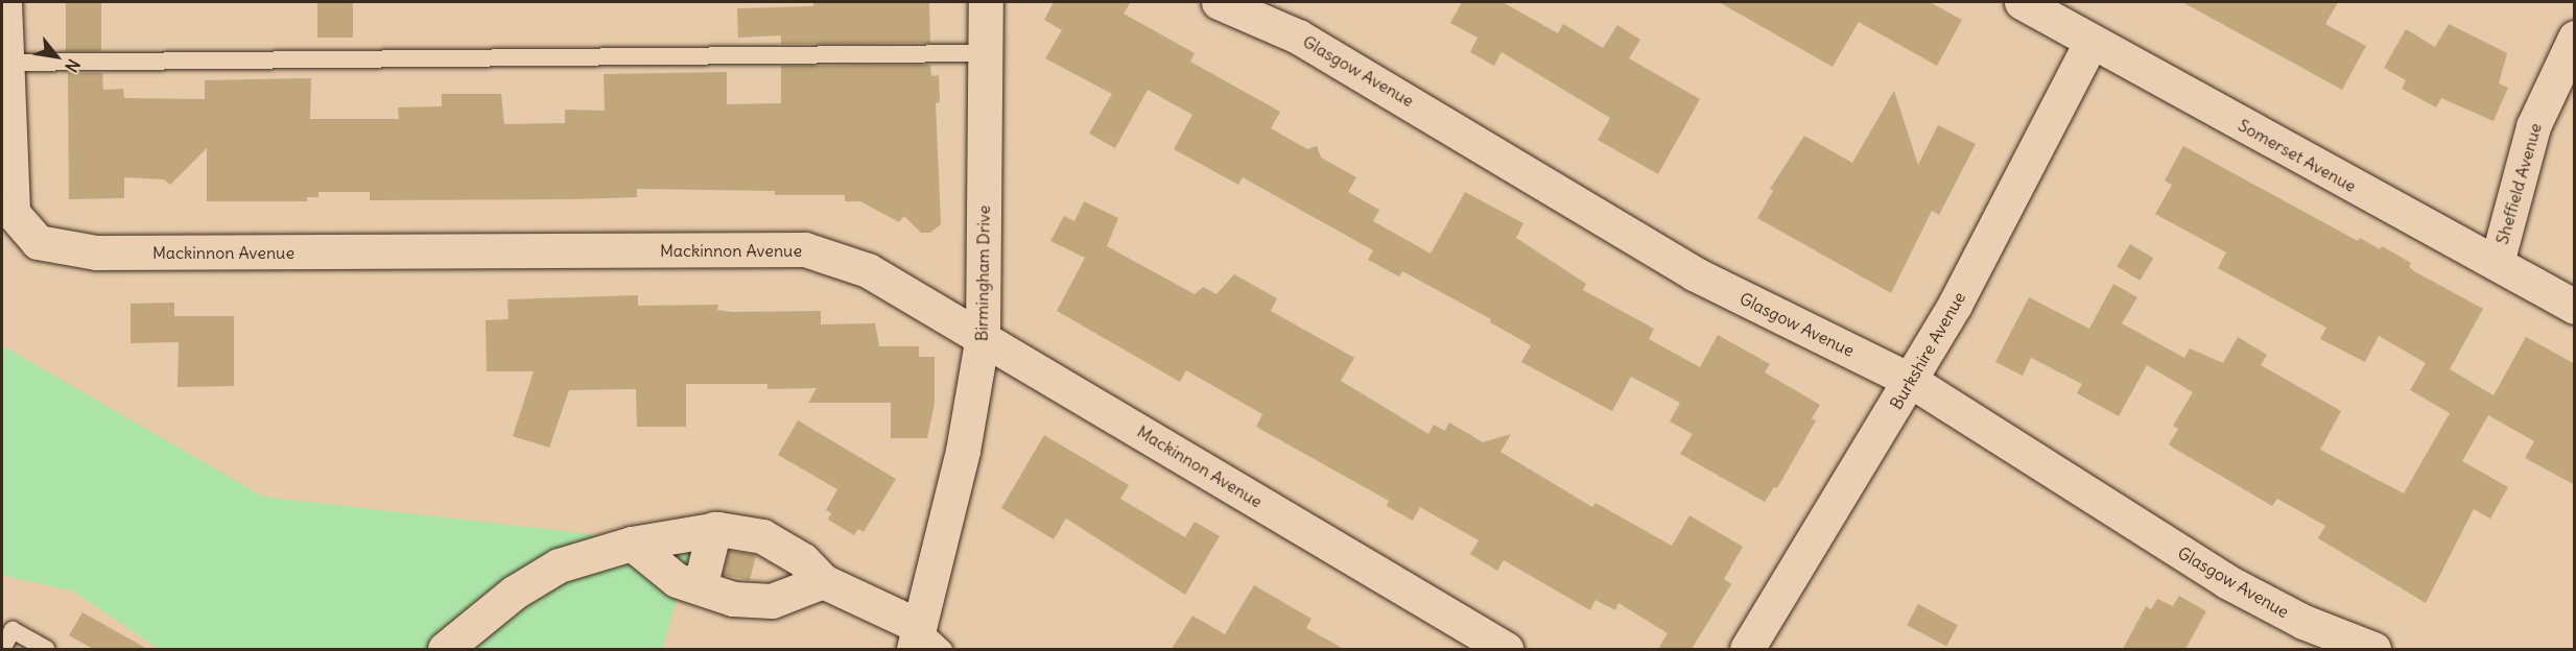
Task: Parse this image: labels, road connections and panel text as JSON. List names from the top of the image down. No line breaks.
{"streets":{"street":["Glasgow Avenue","Somerset Avenue","Sheffield Avenue","Mackinnon Avenue","Birmingham Drive","Burkshire Avenue"]},"crossings":[["Glasgow Avenue","Burkshire Avenue"],["Somerset Avenue","Sheffield Avenue"],["Somerset Avenue","Burkshire Avenue"],["Mackinnon Avenue","Birmingham Drive"]],"north":"bottom right"}
